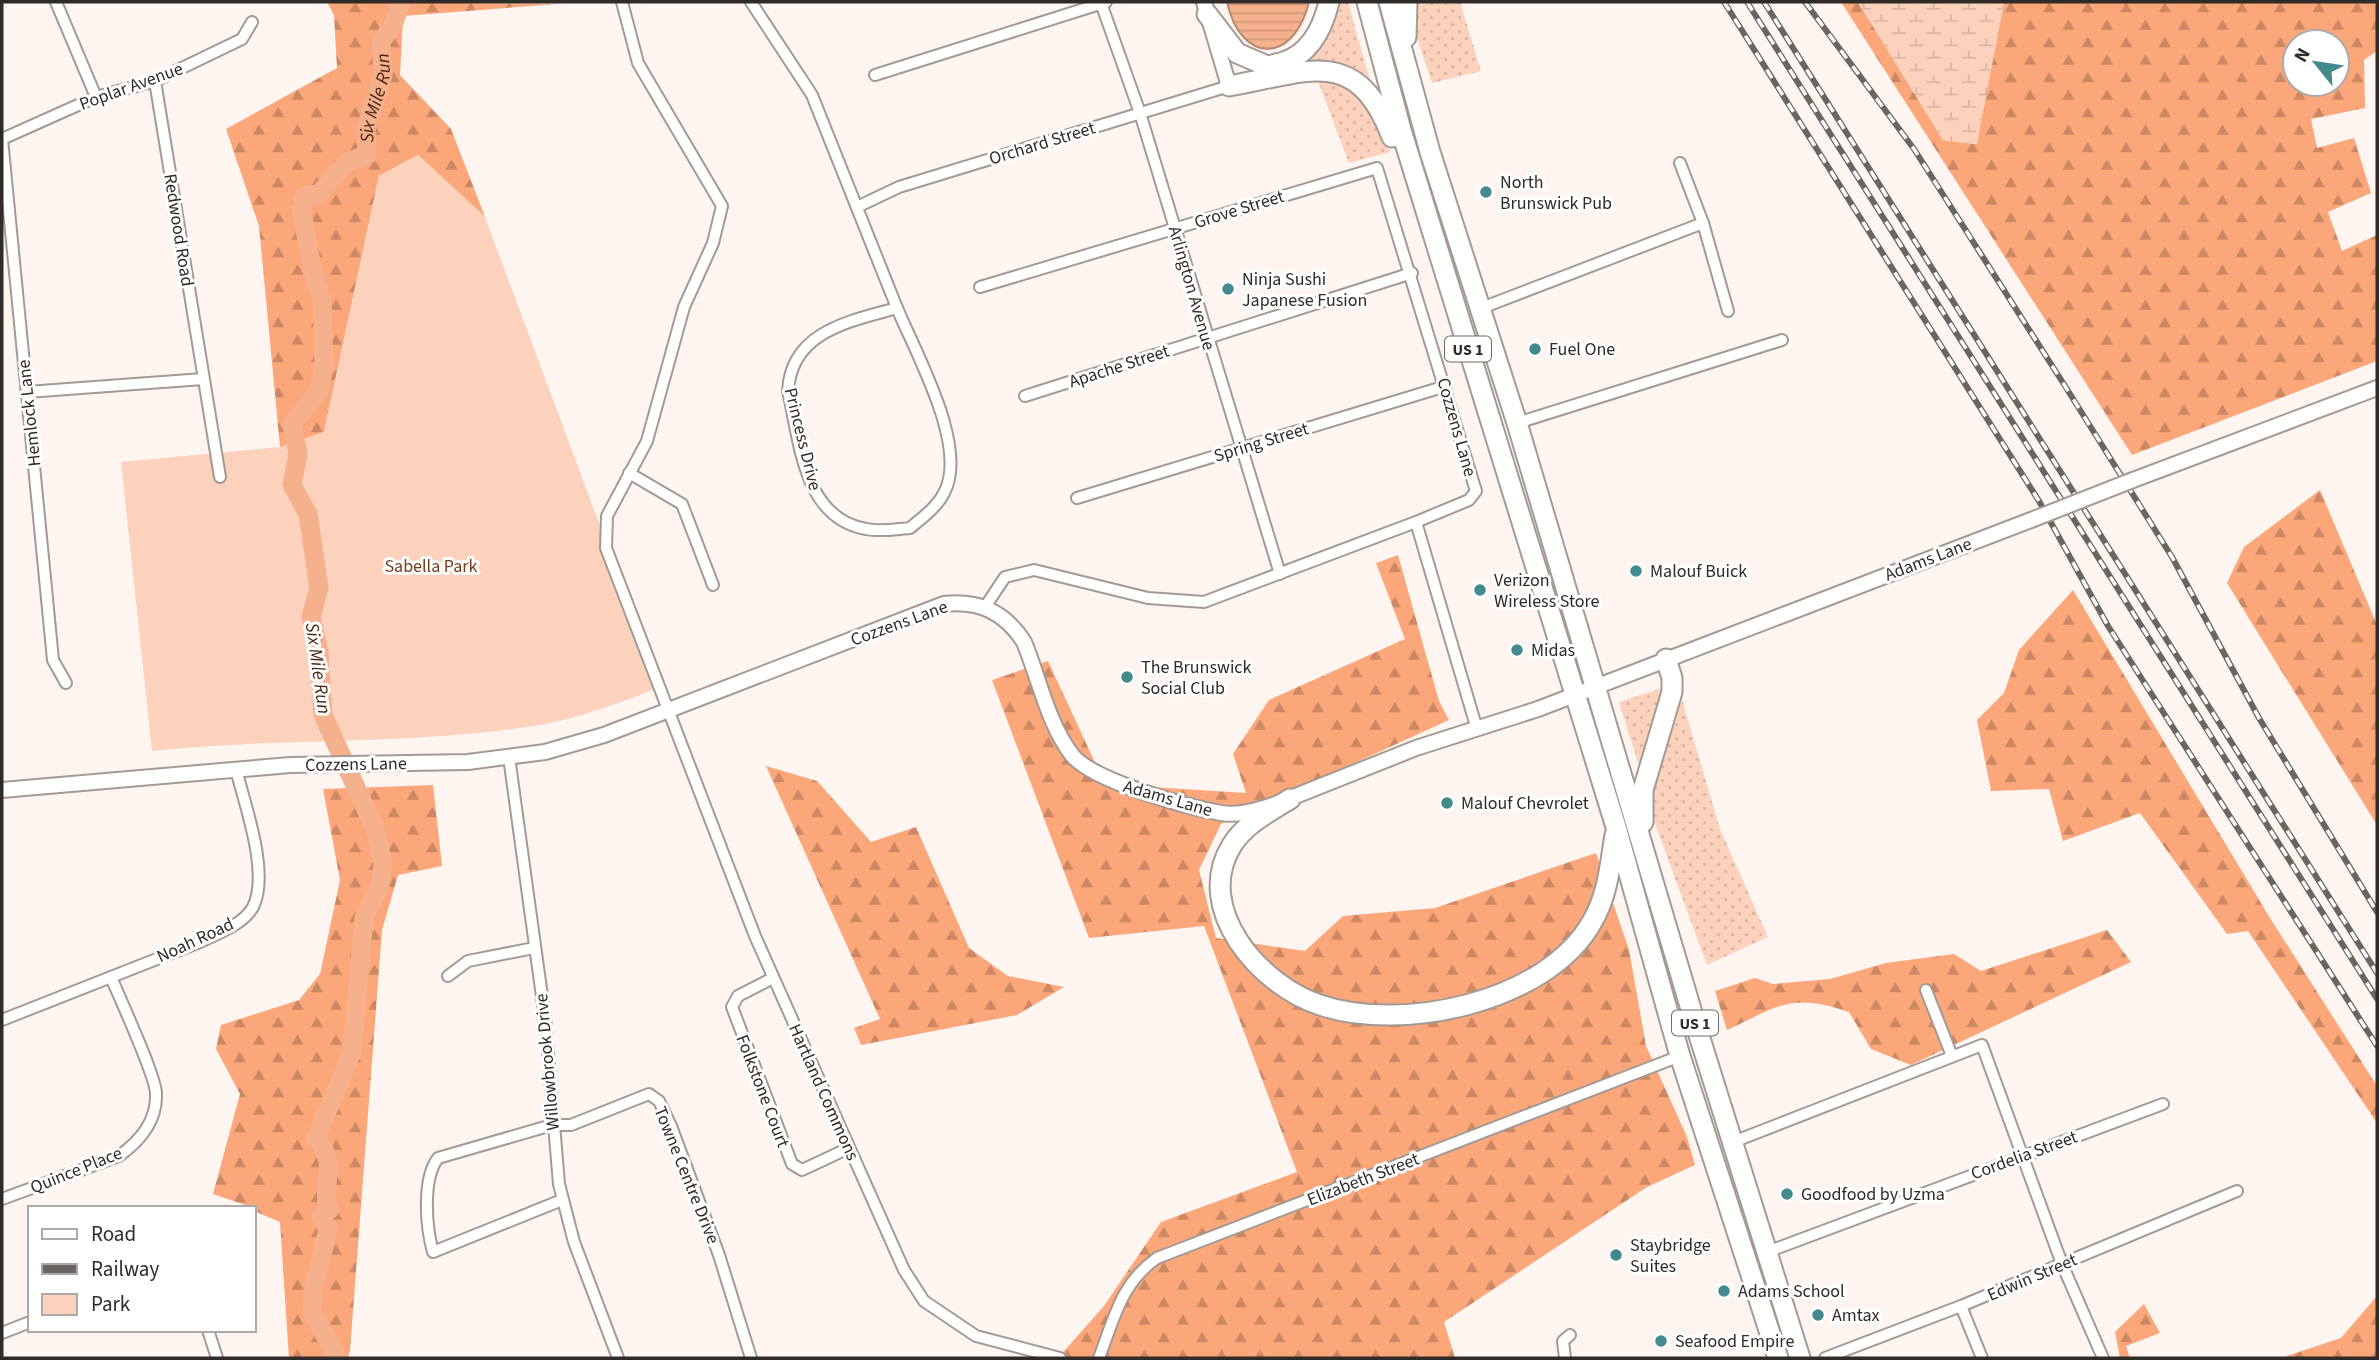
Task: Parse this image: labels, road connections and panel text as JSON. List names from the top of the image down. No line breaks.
{"streets":{"highway":["US 1"],"street":["Poplar Avenue","Orchard Street","Grove Street","Redwood Road","Arlington Avenue","Apache Street","Hemlock Lane","Cozzens Lane","Princess Drive","Spring Street","Adams Lane","Noah Road","Willowbrook Drive","Folkstone Court","Hartland Commons","Cordelia Street","Quince Place","Towne Centre Drive","Elizabeth Street","Edwin Street"]},"crossings":[["Poplar Avenue","Redwood Road"],["Poplar Avenue","Hemlock Lane"],["Orchard Street","Arlington Avenue"],["Orchard Street","Princess Drive"],["Grove Street","Arlington Avenue"],["Grove Street","Cozzens Lane"],["Arlington Avenue","Apache Street"],["Arlington Avenue","Cozzens Lane"],["Arlington Avenue","Spring Street"],["US 1","Adams Lane"],["US 1","Cordelia Street"],["US 1","Elizabeth Street"],["Apache Street","Cozzens Lane"],["Cozzens Lane","Spring Street"],["Cozzens Lane","Adams Lane"],["Cozzens Lane","Noah Road"],["Cozzens Lane","Willowbrook Drive"],["Cozzens Lane","Hartland Commons"],["Noah Road","Quince Place"],["Willowbrook Drive","Towne Centre Drive"],["Folkstone Court","Hartland Commons"]],"water":["Six Mile Run"],"parks":["Sabella Park"],"places":["North Brunswick Pub","Ninja Sushi Japanese Fusion","Fuel One","Malouf Buick","Verizon Wireless Store","Midas","The Brunswick Social Club","Malouf Chevrolet","Goodfood by Uzma","Staybridge Suites","Adams School","Amtax","Seafood Empire"],"legend":["Road","Railway","Park"],"north":"top left"}
